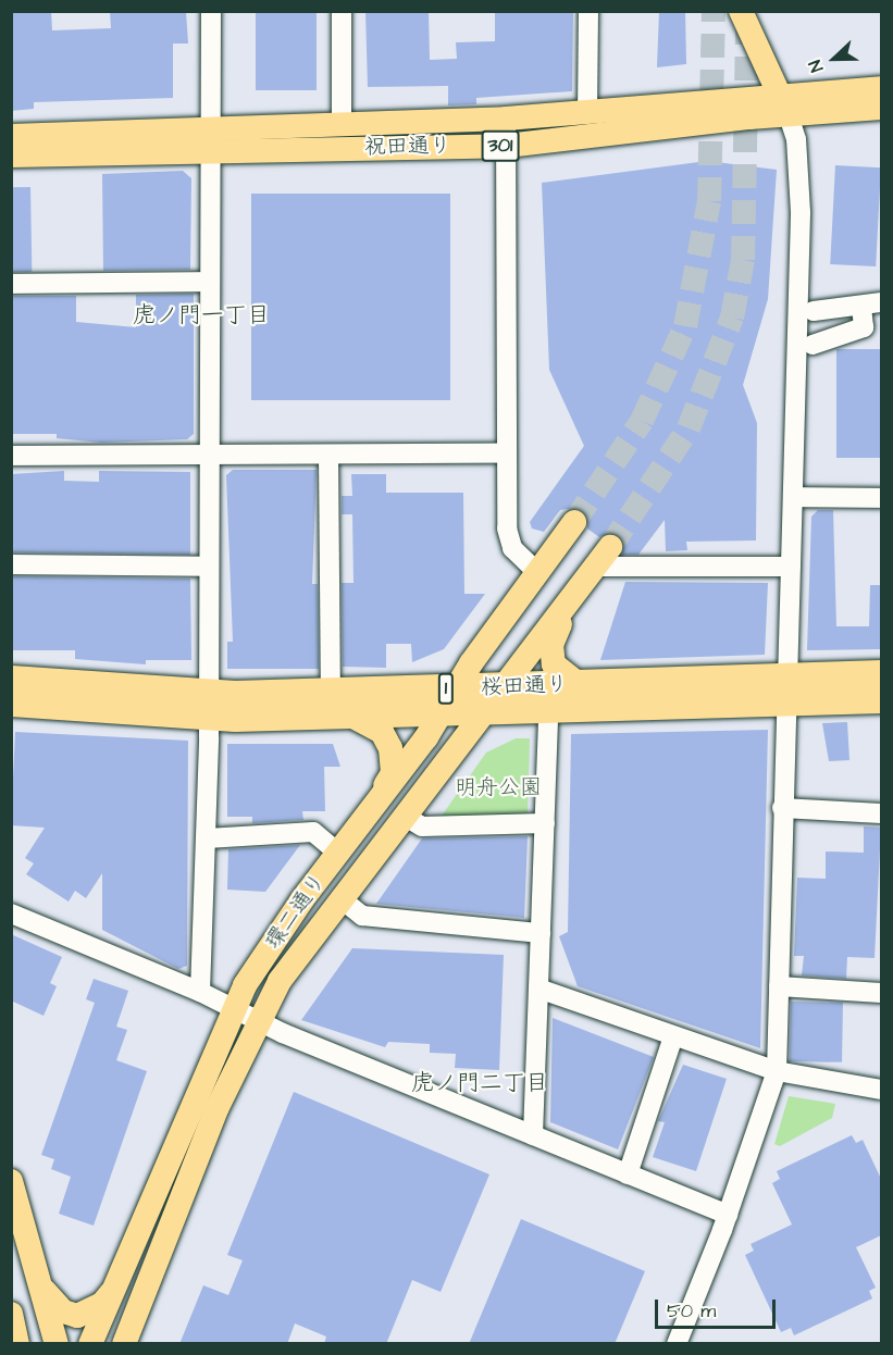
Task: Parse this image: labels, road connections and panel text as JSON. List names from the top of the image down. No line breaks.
{"streets":{"highway":["桜田通り","1"],"main road":["301","祝田通り","環二通り"]},"crossings":[["桜田通り","環二通り"]],"districts":["虎ノ門一丁目","虎ノ門二丁目"],"parks":["明舟公園"],"scale_bar":"50 m","north":"left"}
